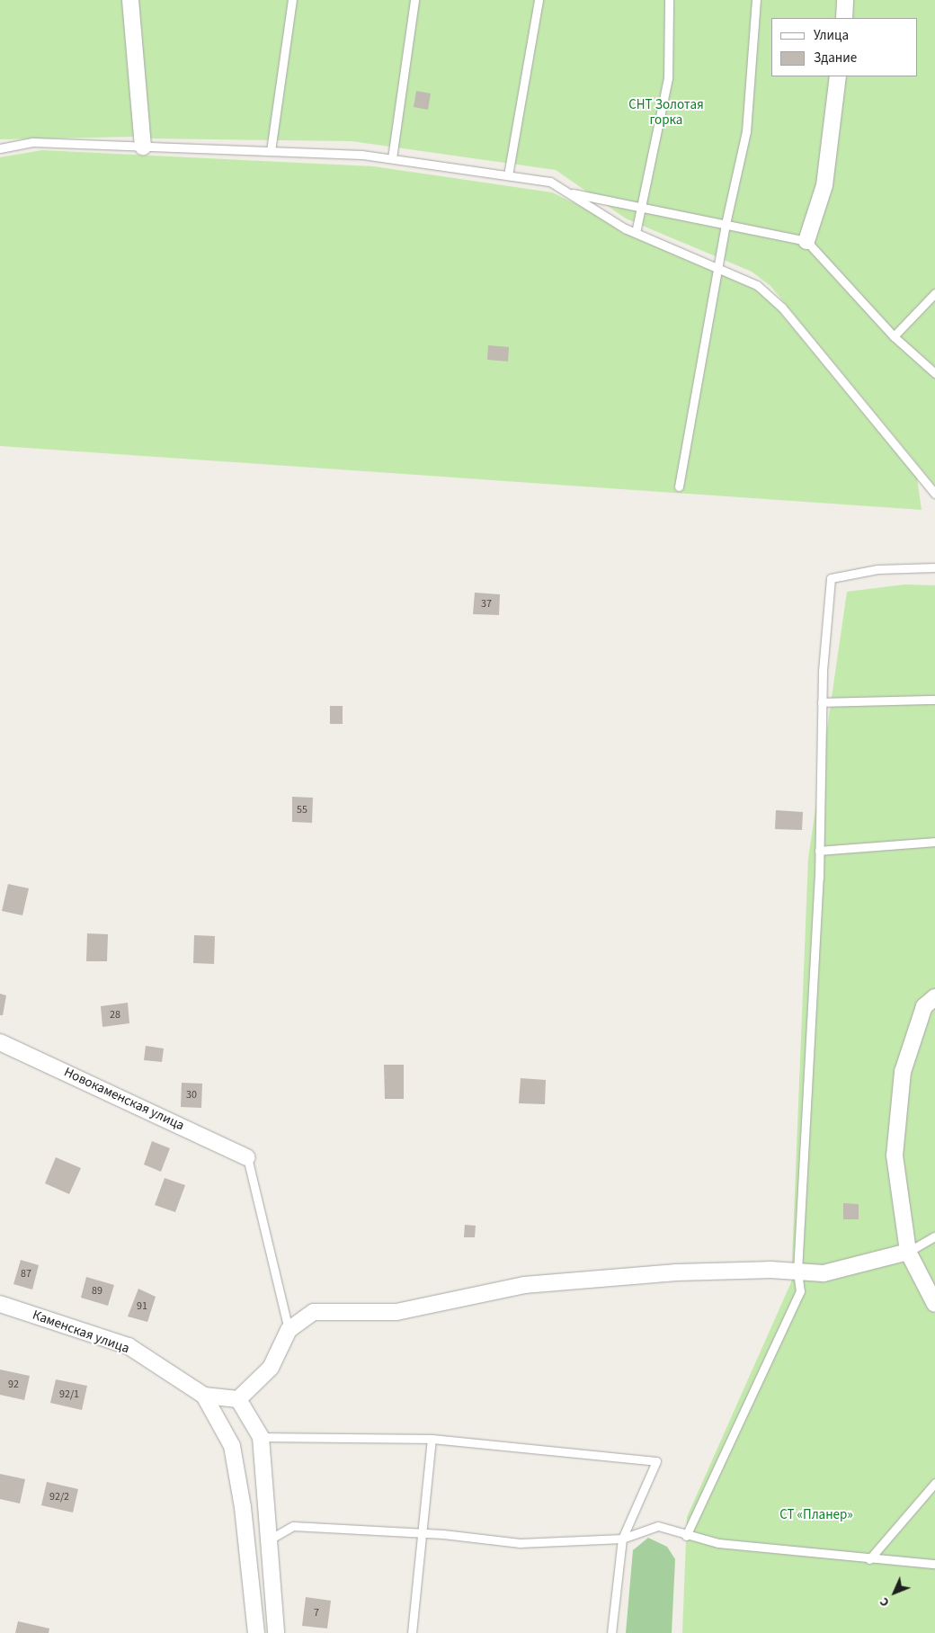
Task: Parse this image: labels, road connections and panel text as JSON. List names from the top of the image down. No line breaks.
{"streets":{"street":["Новокаменская улица","Каменская улица"]},"parks":["СНТ Золотая горка","СТ «Планер»"],"house_numbers":["37","55","28","30","87","89","91","92","92/1","92/2","7"],"legend":["Улица","Здание"],"north":"bottom left"}
